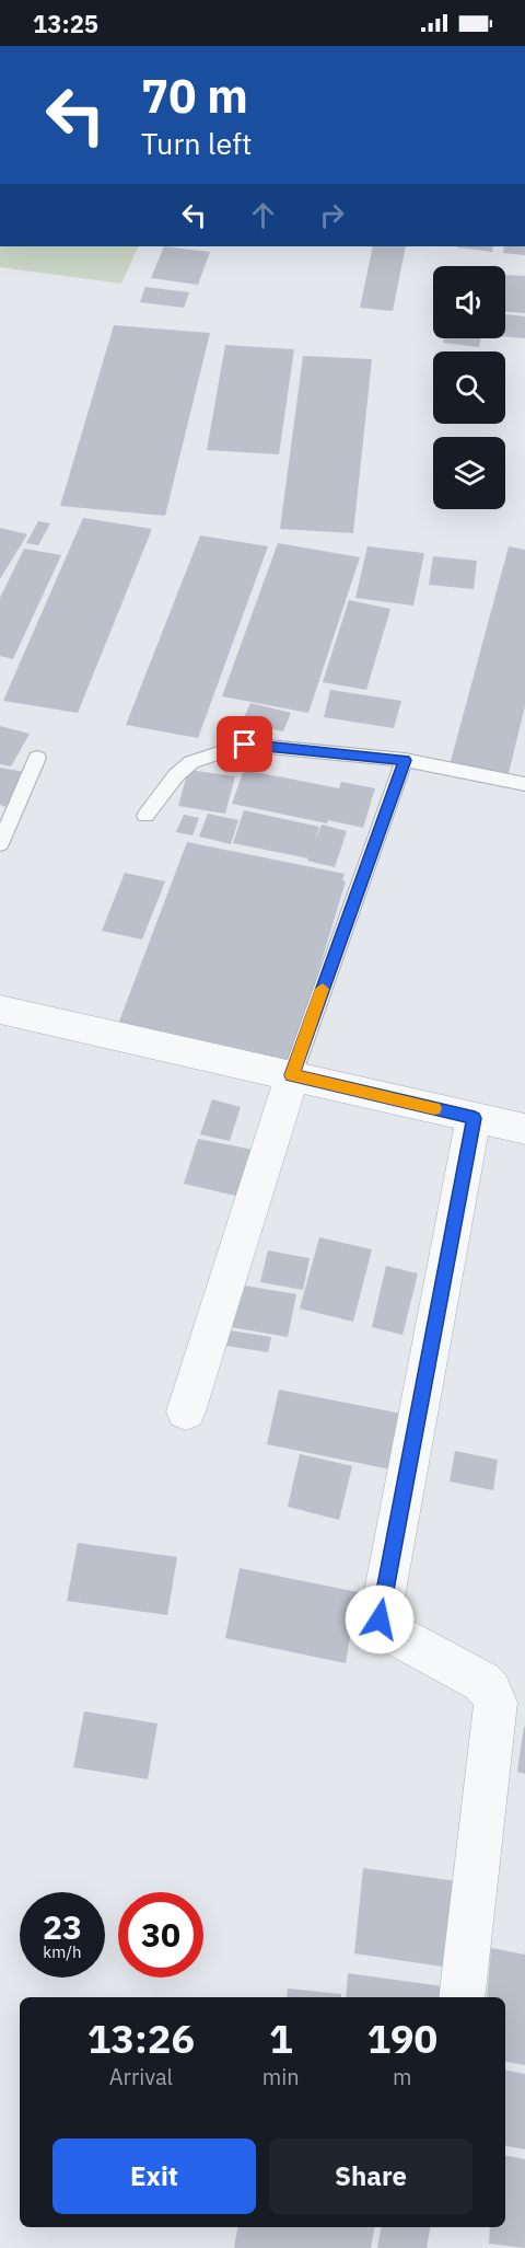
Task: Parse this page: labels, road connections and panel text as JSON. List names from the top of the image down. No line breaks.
{"page":{"status":"13:25","turn":["70 m","Turn left"],"speed":"23 km/h","limit":"30","eta":["13:26","Arrival","1","min","190","m"],"buttons":["Exit","Share"]}}
